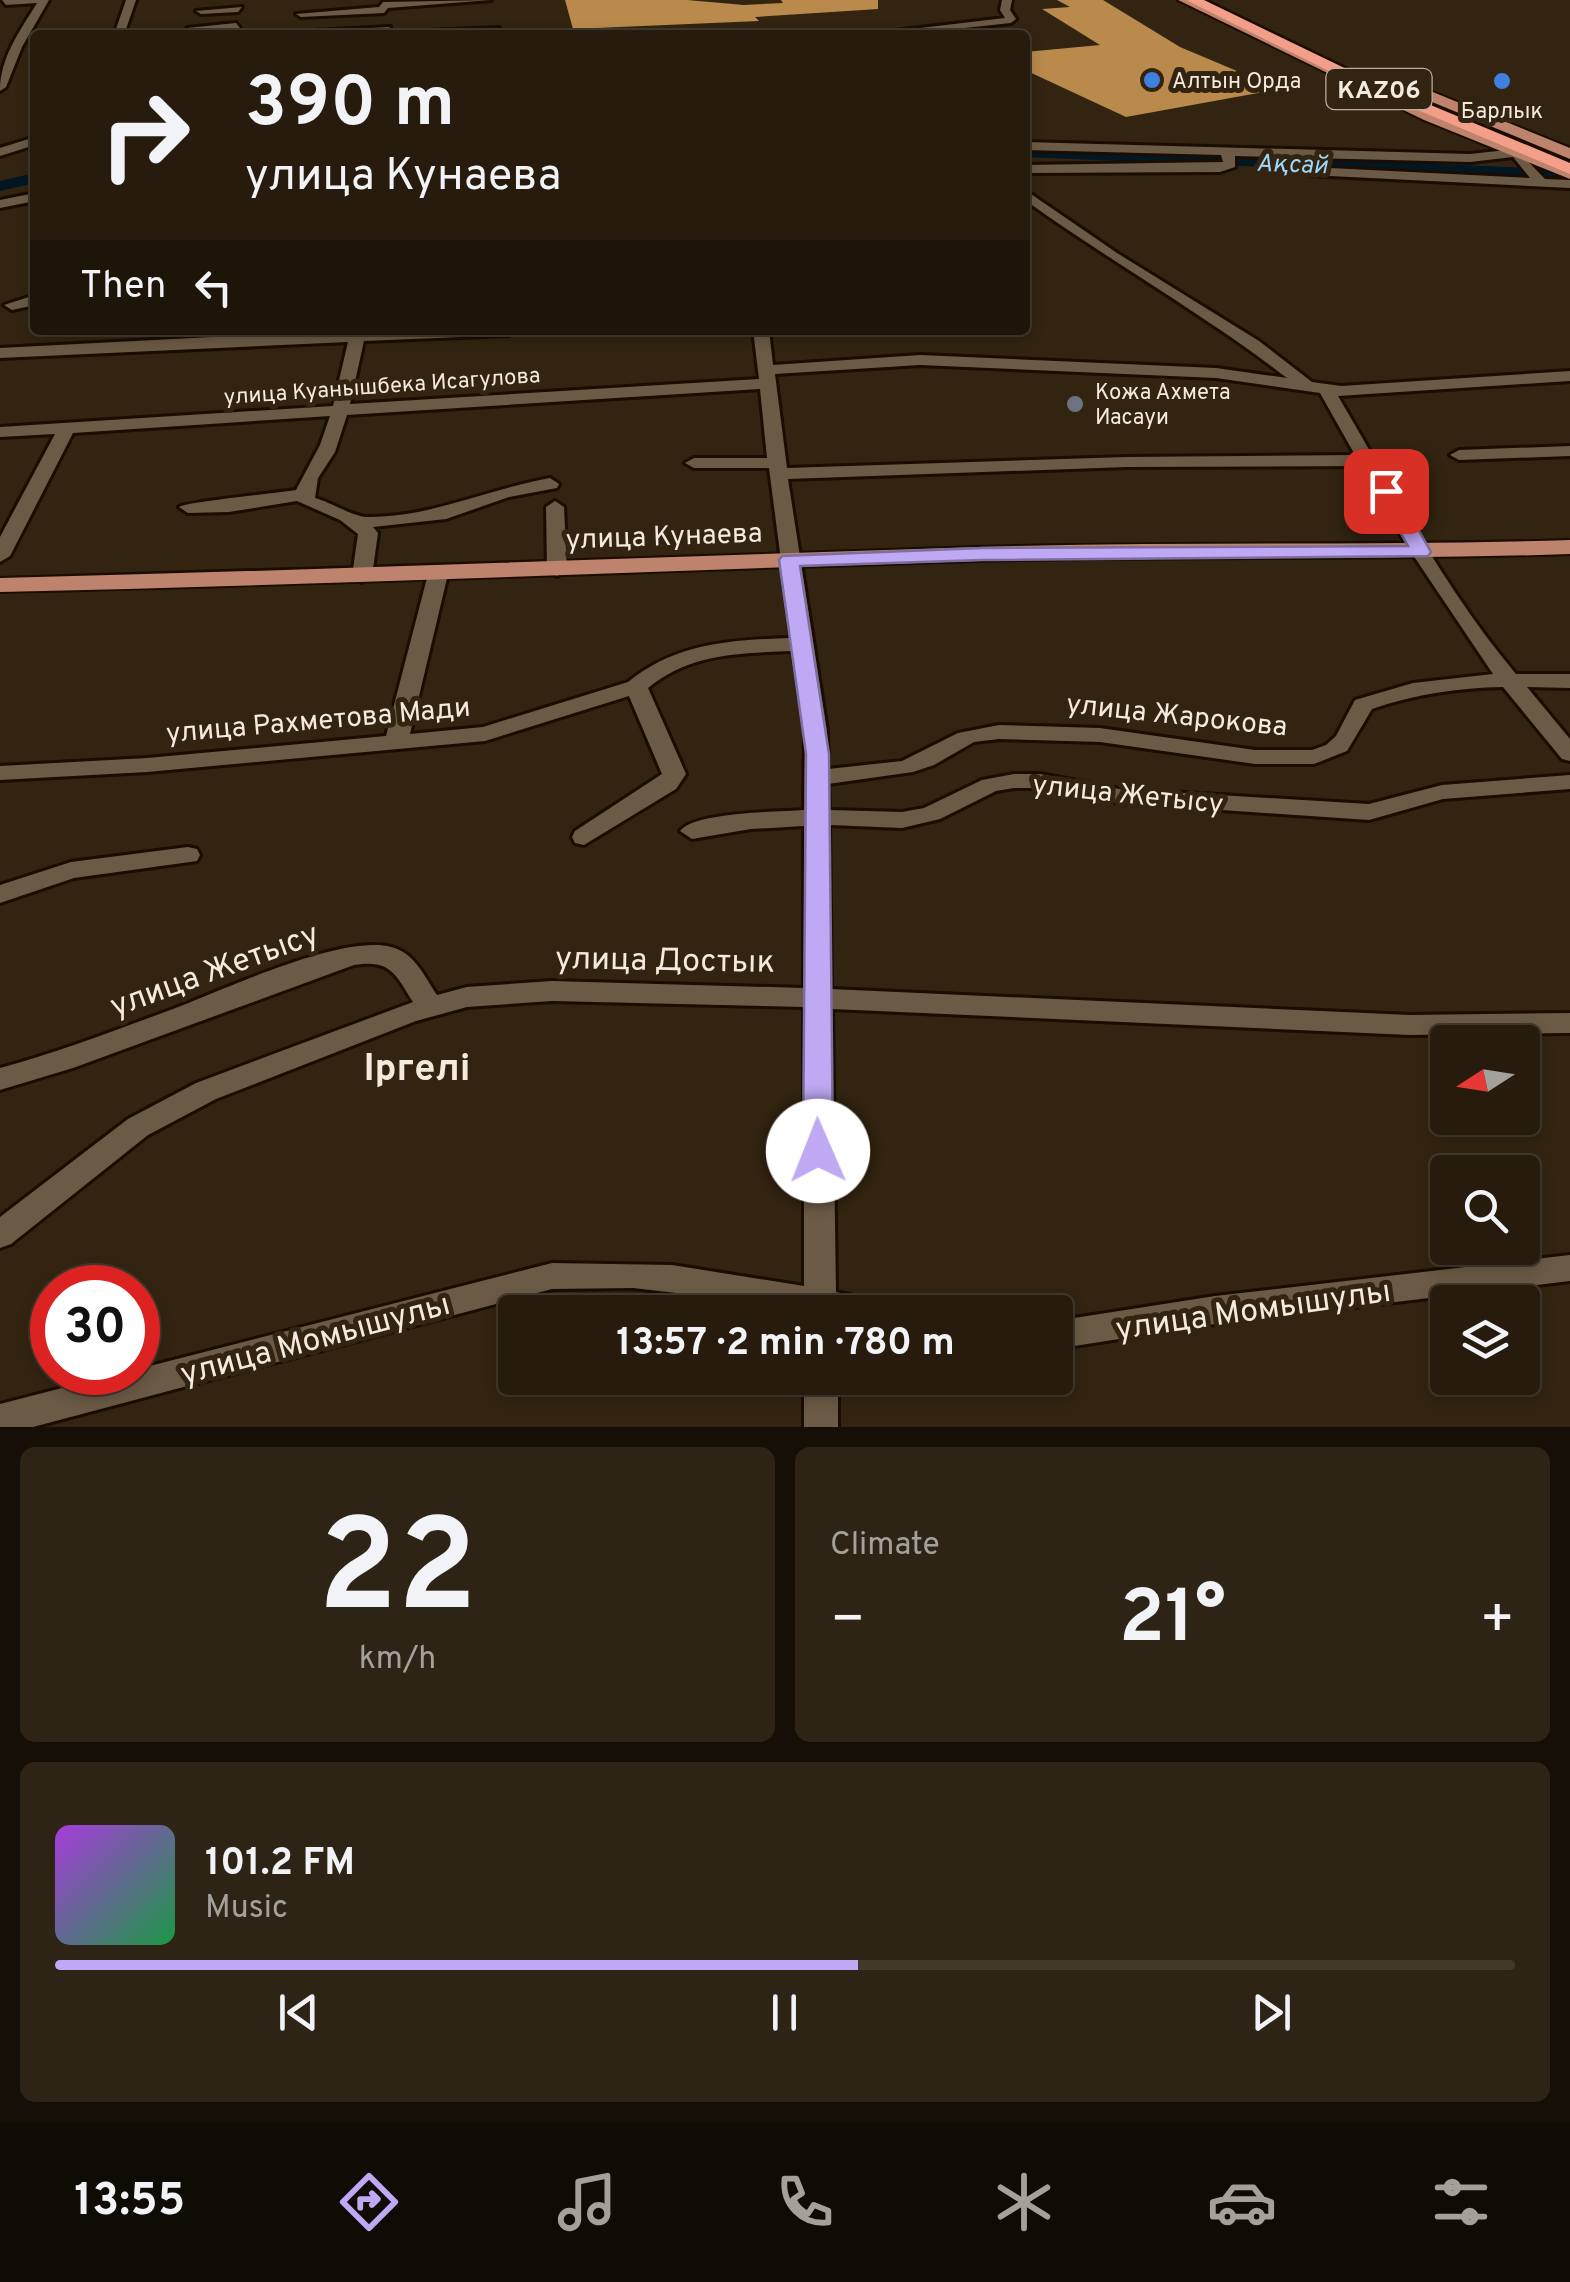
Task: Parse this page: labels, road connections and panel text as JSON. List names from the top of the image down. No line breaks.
{"streets":{"highway":["KАZ06"],"main road":["улица Кунаева"],"street":["улица Куанышбека Исагулова","улица Жарокова","улица Рахметова Мади","улица Жетысу","улица Достык","улица Момышулы"]},"crossings":[["улица Жетысу","улица Достык"]],"districts":["Іргелі"],"water":["Ақсай"],"places":["Алтын Орда","Барлык","Кожа Ахмета Иасауи"],"north":"left","page":{"turn":["390 m","улица Кунаева"],"then":"Then","limit":"30","trip":"13:57 · 2 min · 780 m","tile":[["22","km/h"],"Climate"],"heat":["−","21°","+"],"song":["101.2 FM","Music"],"tabs":"13:55"}}
